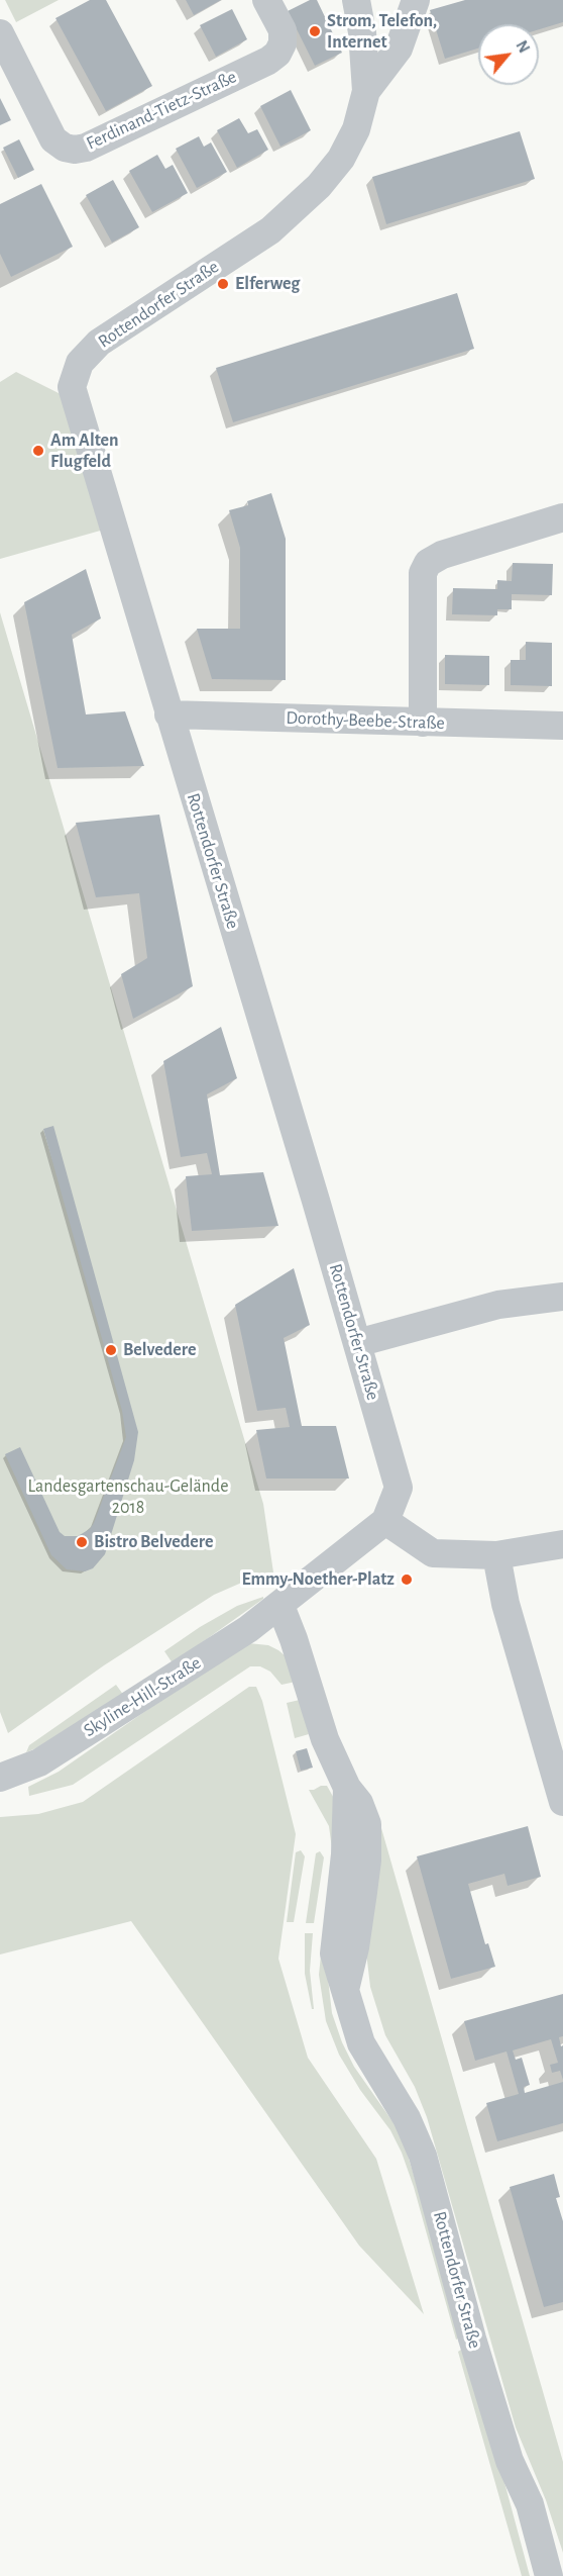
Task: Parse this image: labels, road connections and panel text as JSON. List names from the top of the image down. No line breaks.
{"streets":{"street":["Ferdinand-Tietz-Straße","Rottendorfer Straße","Dorothy-Beebe-Straße","Skyline-Hill-Straße"]},"crossings":[["Rottendorfer Straße","Dorothy-Beebe-Straße"],["Rottendorfer Straße","Skyline-Hill-Straße"]],"parks":["Landesgartenschau-Gelände 2018"],"places":["Strom, Telefon, Internet","Elferweg","Am Alten Flugfeld","Belvedere","Bistro Belvedere","Emmy-Noether-Platz"],"north":"top right"}
